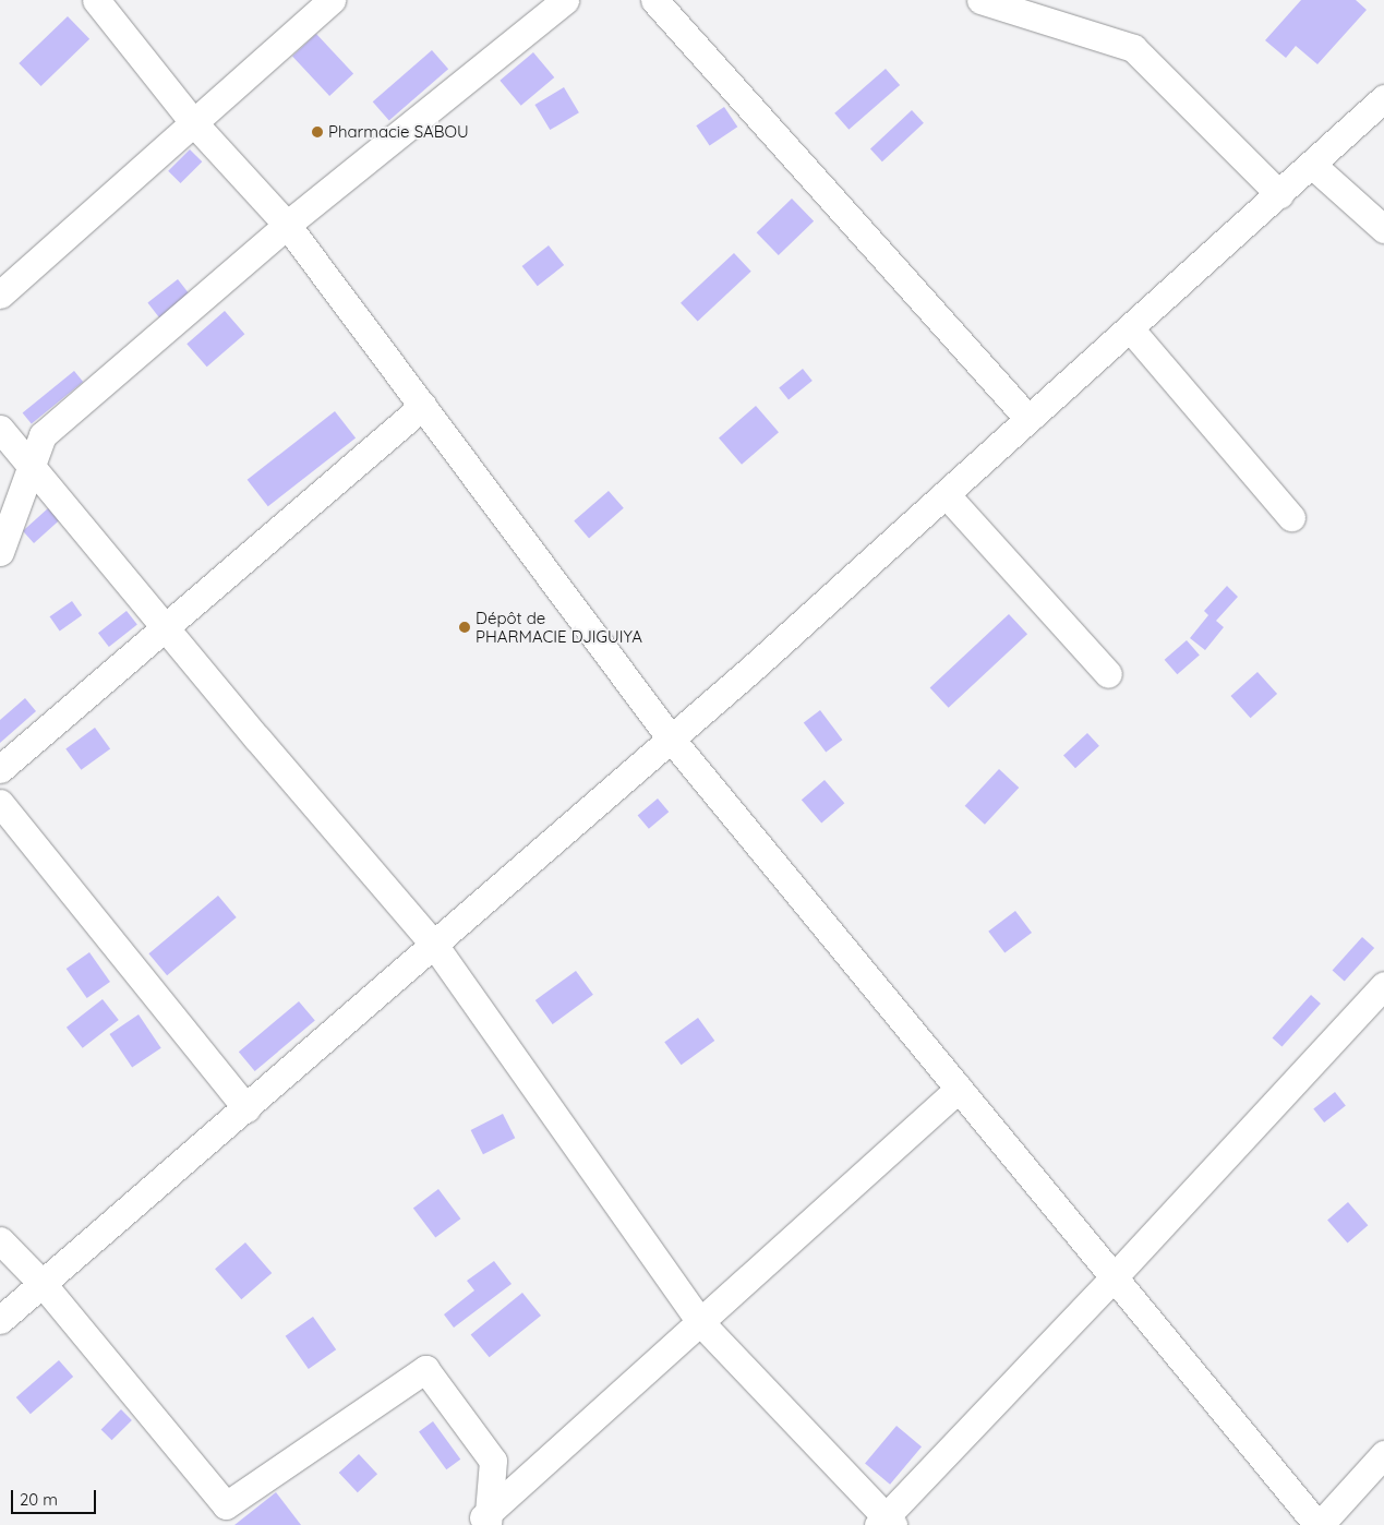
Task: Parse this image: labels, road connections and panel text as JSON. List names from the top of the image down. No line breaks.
{"places":["Pharmacie SABOU","Dépôt de PHARMACIE DJIGUIYA"],"scale_bar":"20 m"}
